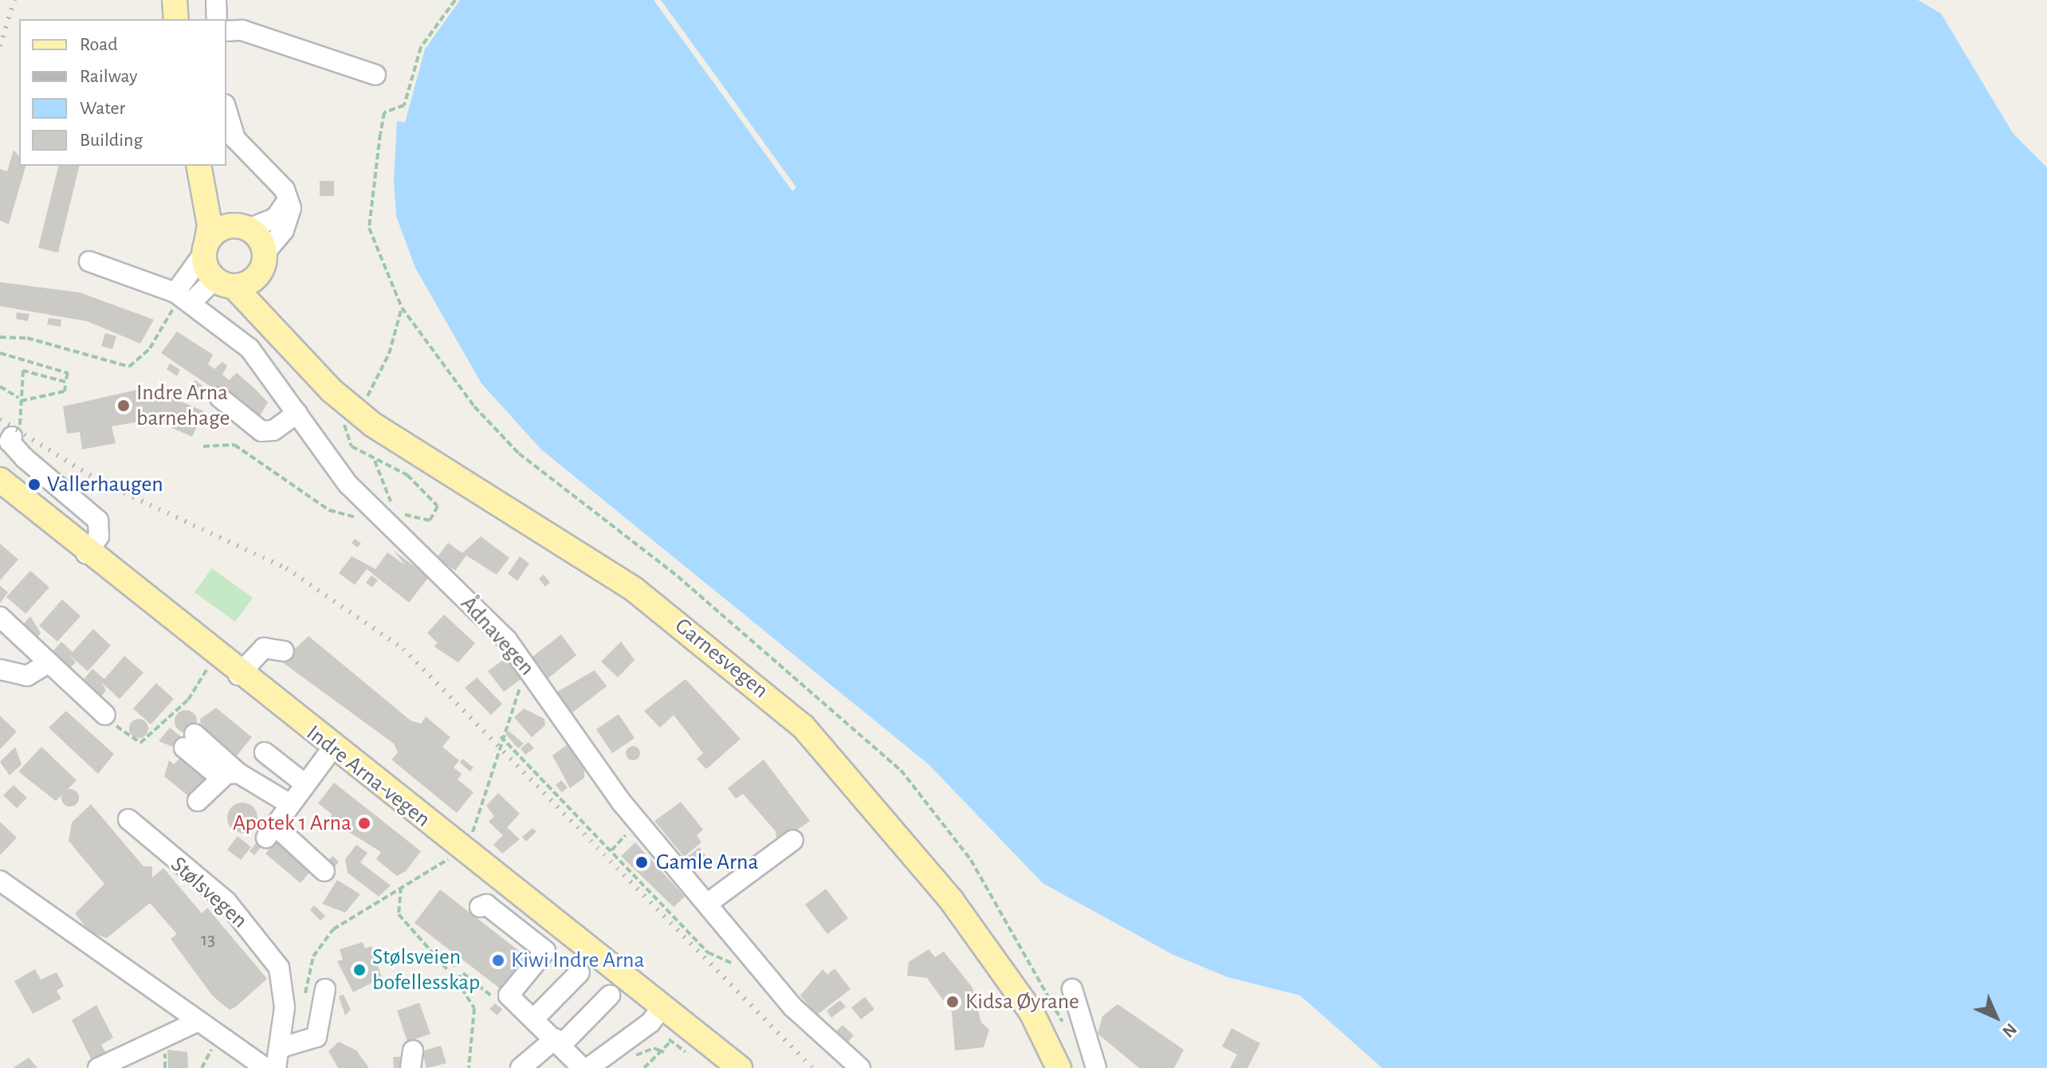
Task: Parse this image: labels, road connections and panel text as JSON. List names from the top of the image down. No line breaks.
{"streets":{"main road":["Garnesvegen","Indre Arna-vegen"],"street":["Ådnavegen","Stølsvegen"]},"places":["Indre Arna barnehage","Vallerhaugen","Apotek 1 Arna","Gamle Arna","Kiwi Indre Arna","Stølsveien bofellesskap","Kidsa Øyrane"],"house_numbers":["13"],"legend":["Road","Railway","Water","Building"],"north":"bottom right"}
